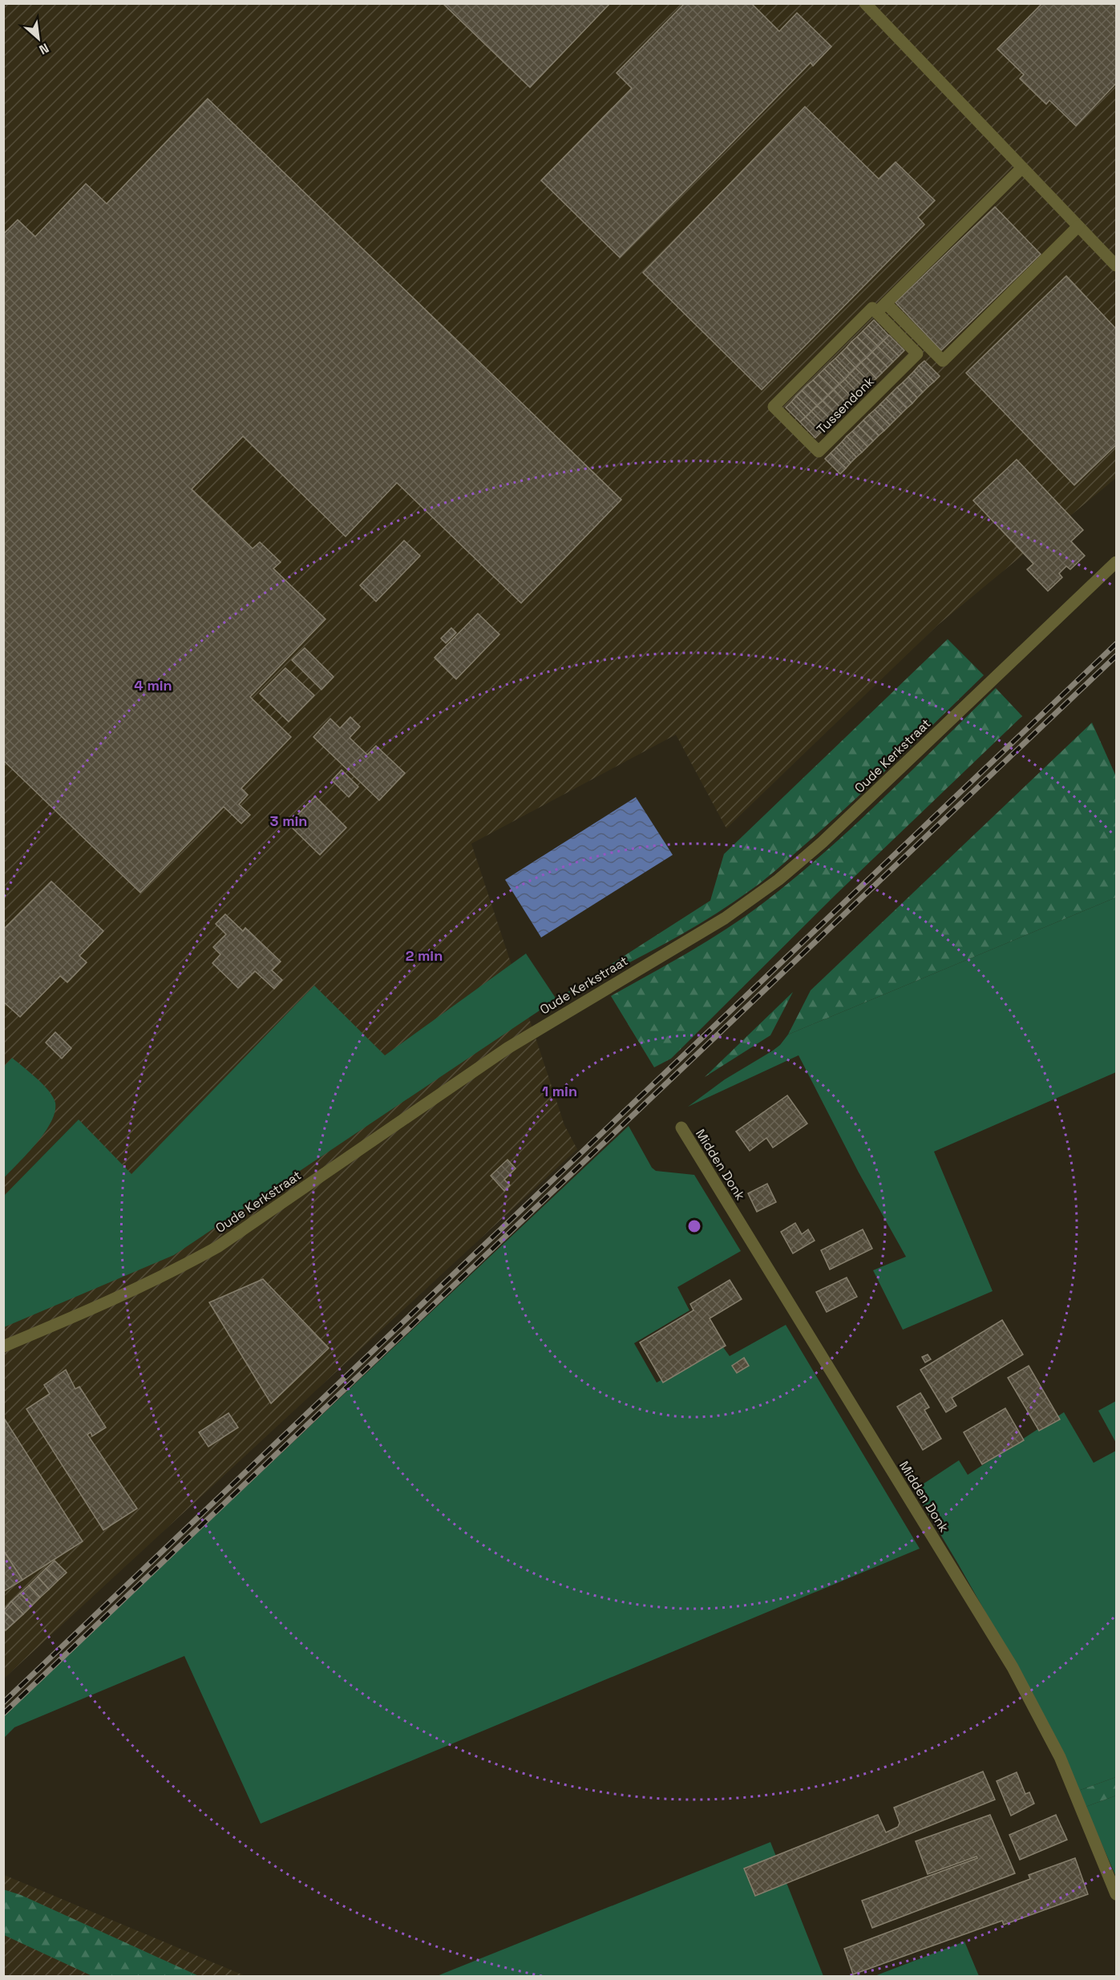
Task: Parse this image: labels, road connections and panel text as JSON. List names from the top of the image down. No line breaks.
{"streets":{"street":["Tussendonk","Oude Kerkstraat","Midden Donk"]},"north":"bottom right","rings":["4 min","3 min","2 min","1 min"]}
